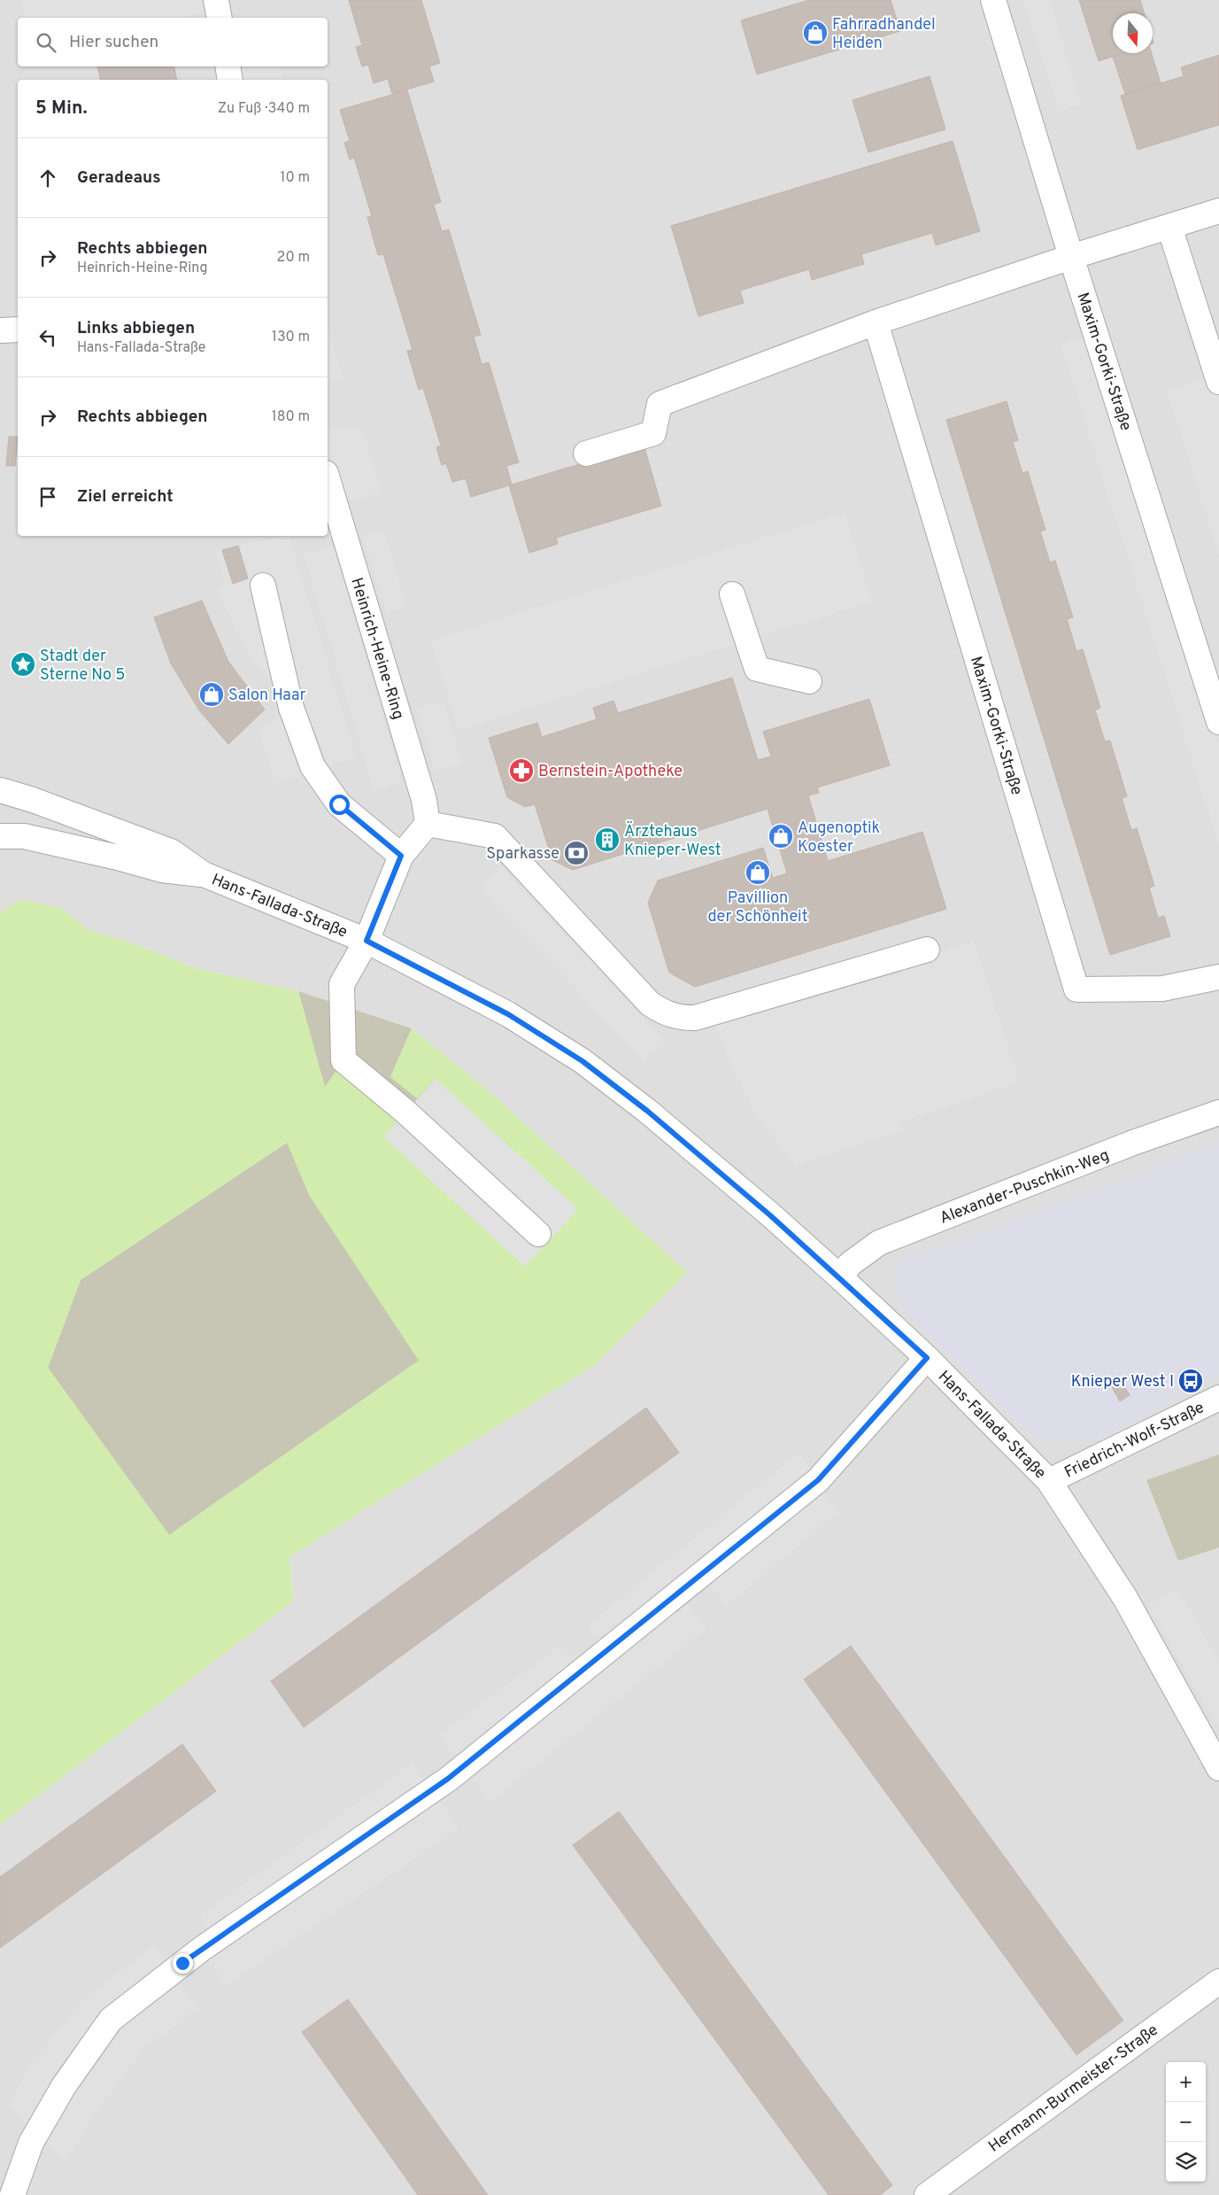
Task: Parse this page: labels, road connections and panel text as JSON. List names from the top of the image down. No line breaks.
{"streets":{"street":["Maxim-Gorki-Straße","Heinrich-Heine-Ring","Hans-Fallada-Straße","Alexander-Puschkin-Weg","Friedrich-Wolf-Straße","Hermann-Burmeister-Straße"]},"crossings":[["Hans-Fallada-Straße","Alexander-Puschkin-Weg"],["Hans-Fallada-Straße","Friedrich-Wolf-Straße"]],"places":{"shop":["Fahrradhandel Heiden","Salon Haar","Augenoptik Koester","Pavillion der Schönheit"],"place":["Stadt der Sterne No 5"],"pharmacy":["Bernstein-Apotheke"],"building":["Ärztehaus Knieper-West"],"bank":["Sparkasse"],"bus stop":["Knieper West I"]},"north":"bottom","page":{"search":"Hier suchen","heading":["5 Min.","Zu Fuß · 340 m"],"list":[["Geradeaus","10 m"],["Rechts abbiegen","Heinrich-Heine-Ring","20 m"],["Links abbiegen","Hans-Fallada-Straße","130 m"],["Rechts abbiegen","180 m"],"Ziel erreicht"],"map_buttons":["+","−"]}}
